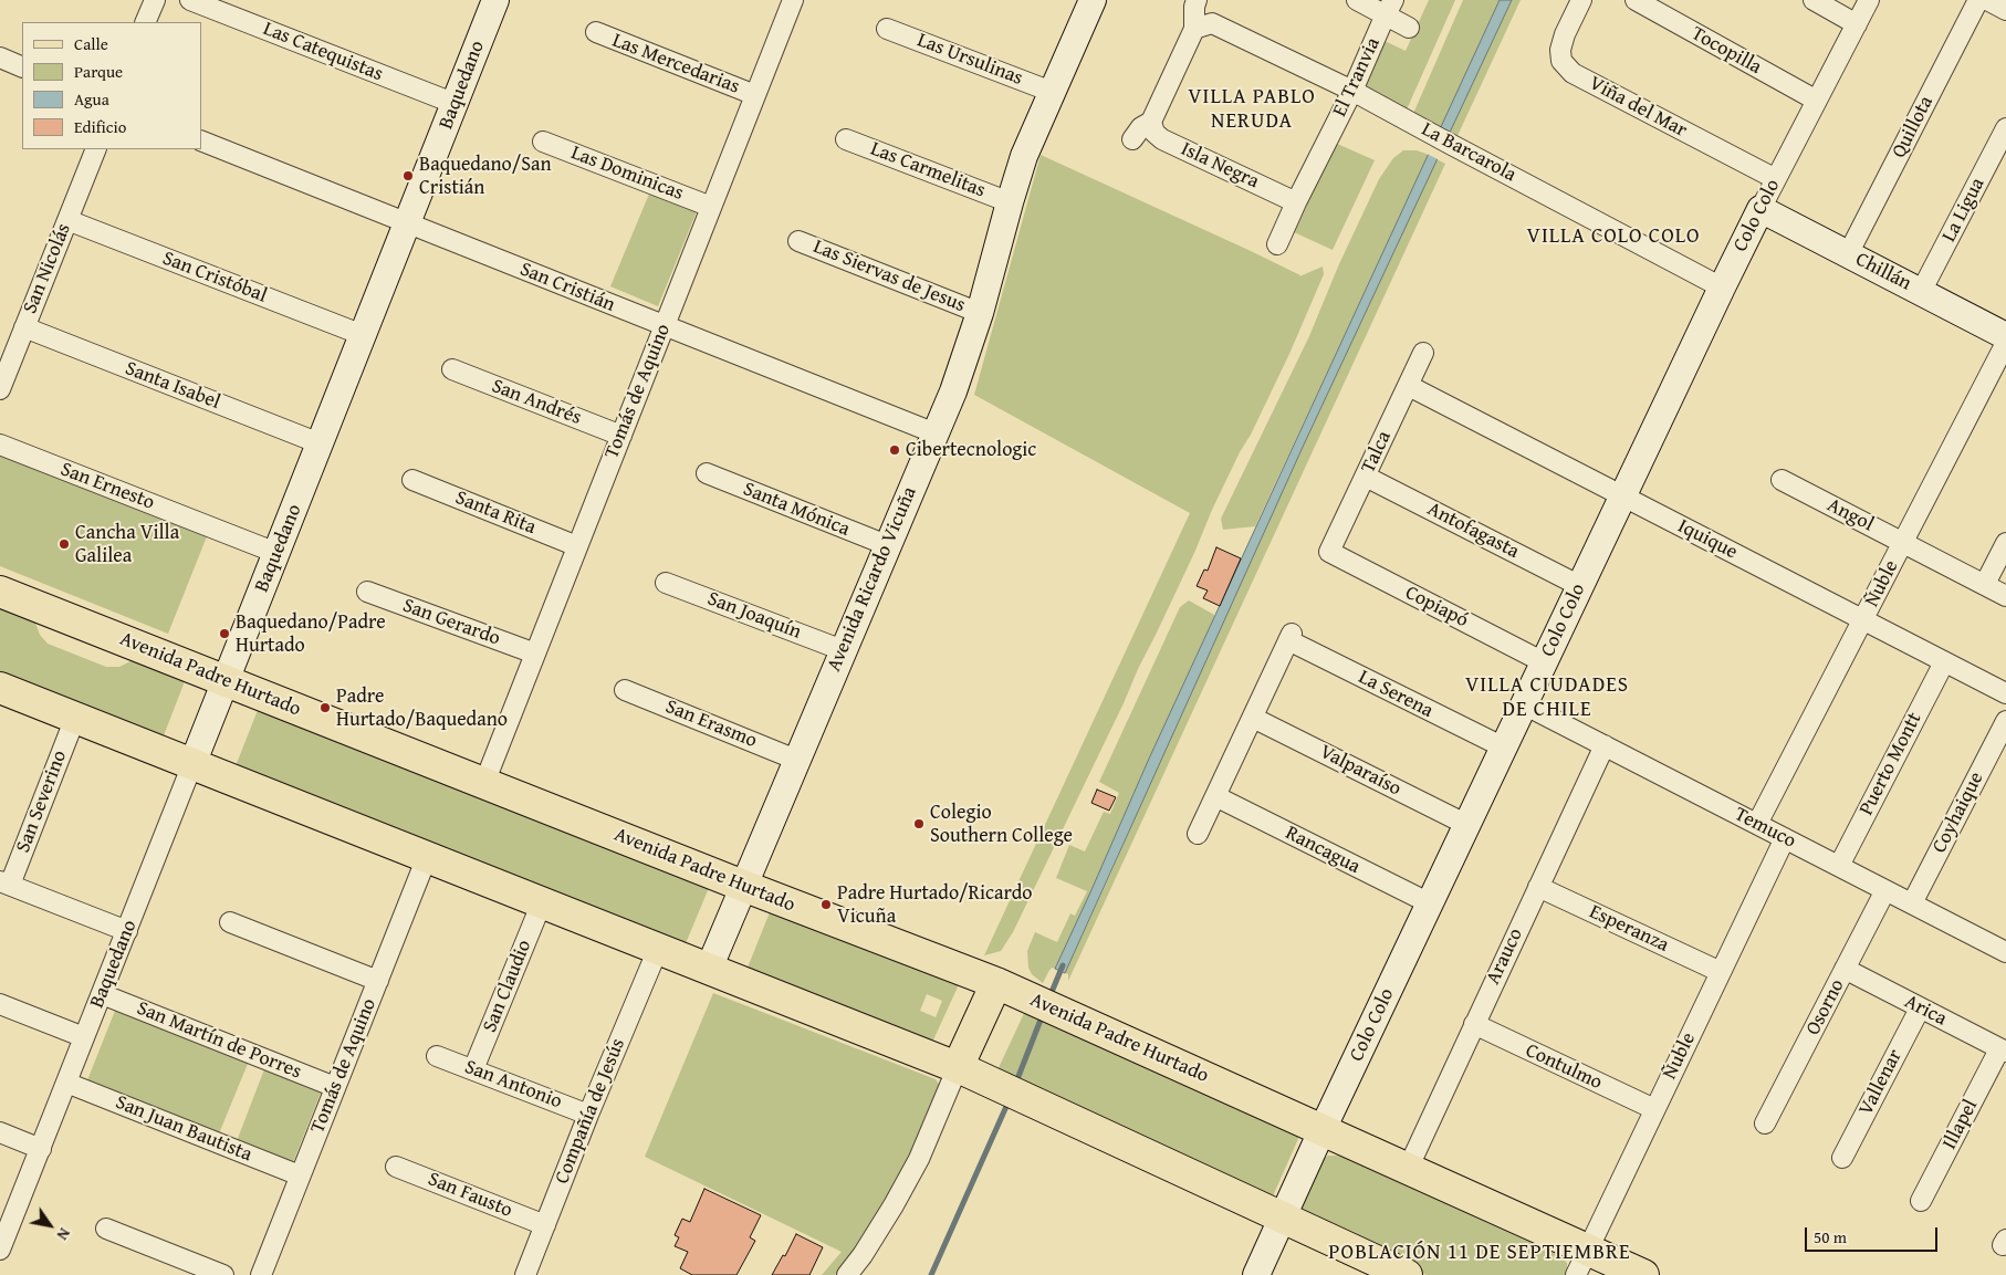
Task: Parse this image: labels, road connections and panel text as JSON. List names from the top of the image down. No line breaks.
{"streets":{"main road":["Avenida Padre Hurtado"],"street":["Tocopilla","Las Catequistas","Las Ursulinas","Las Mercedarias","El Tranvia","Baquedano","Viña del Mar","Quillota","La Barcarola","Isla Negra","Las Carmelitas","Las Dominicas","La Ligua","Colo Colo","San Nicolás","Chillán","Las Siervas de Jesus","San Cristóbal","San Cristián","Santa Isabel","Tomás de Aquino","San Andrés","Talca","San Ernesto","Santa Mónica","Santa Rita","Angol","Antofagasta","Iquique","Avenida Ricardo Vicuña","Ñuble","Copiapó","San Joaquín","San Gerardo","La Serena","San Erasmo","Puerto Montt","Valparaíso","San Severino","Coyhaique","Temuco","Rancagua","Esperanza","Arauco","San Claudio","Osorno","Arica","San Martín de Porres","Contulmo","Vallenar","San Antonio","Compañía de Jesús","Illapel","San Juan Bautista","San Fausto"]},"crossings":[["Tocopilla","Colo Colo"],["Las Catequistas","Baquedano"],["Las Ursulinas","Avenida Ricardo Vicuña"],["Las Mercedarias","Tomás de Aquino"],["El Tranvia","La Barcarola"],["El Tranvia","Isla Negra"],["Baquedano","San Cristóbal"],["Baquedano","San Cristián"],["Baquedano","Santa Isabel"],["Baquedano","San Ernesto"],["Baquedano","Avenida Padre Hurtado"],["Baquedano","San Martín de Porres"],["Baquedano","San Juan Bautista"],["Viña del Mar","Colo Colo"],["Quillota","Chillán"],["La Barcarola","Colo Colo"],["Las Carmelitas","Avenida Ricardo Vicuña"],["Las Dominicas","Tomás de Aquino"],["La Ligua","Chillán"],["Colo Colo","Chillán"],["Colo Colo","Antofagasta"],["Colo Colo","Iquique"],["Colo Colo","Copiapó"],["Colo Colo","Avenida Padre Hurtado"],["Colo Colo","La Serena"],["Colo Colo","Valparaíso"],["Colo Colo","Temuco"],["Colo Colo","Rancagua"],["San Nicolás","San Cristóbal"],["San Nicolás","Santa Isabel"],["Las Siervas de Jesus","Avenida Ricardo Vicuña"],["San Cristián","Tomás de Aquino"],["San Cristián","Avenida Ricardo Vicuña"],["Tomás de Aquino","San Andrés"],["Tomás de Aquino","Santa Rita"],["Tomás de Aquino","San Gerardo"],["Tomás de Aquino","Avenida Padre Hurtado"],["Tomás de Aquino","San Martín de Porres"],["Tomás de Aquino","San Juan Bautista"],["Talca","Antofagasta"],["Talca","Iquique"],["Talca","Copiapó"],["Santa Mónica","Avenida Ricardo Vicuña"],["Angol","Ñuble"],["Iquique","Ñuble"],["Iquique","Puerto Montt"],["Avenida Ricardo Vicuña","San Joaquín"],["Avenida Ricardo Vicuña","Avenida Padre Hurtado"],["Avenida Ricardo Vicuña","San Erasmo"],["Ñuble","Avenida Padre Hurtado"],["Ñuble","Temuco"],["Ñuble","Esperanza"],["Ñuble","Contulmo"],["Avenida Padre Hurtado","Arauco"],["La Serena","Valparaíso"],["Puerto Montt","Temuco"],["Coyhaique","Temuco"],["Temuco","Arauco"],["Temuco","Osorno"],["Esperanza","Arauco"],["Arauco","Contulmo"],["San Claudio","San Antonio"],["Osorno","Arica"],["Arica","Vallenar"],["Arica","Illapel"],["San Antonio","Compañía de Jesús"],["Compañía de Jesús","San Fausto"]],"districts":["VILLA PABLO NERUDA","VILLA COLO COLO","VILLA CIUDADES DE CHILE","POBLACIÓN 11 DE SEPTIEMBRE"],"places":["Baquedano/San Cristián","Cibertecnologic","Cancha Villa Galilea","Baquedano/Padre Hurtado","Padre Hurtado/Baquedano","Colegio Southern College","Padre Hurtado/Ricardo Vicuña"],"legend":["Calle","Parque","Agua","Edificio"],"scale_bar":"50 m","north":"bottom right"}
